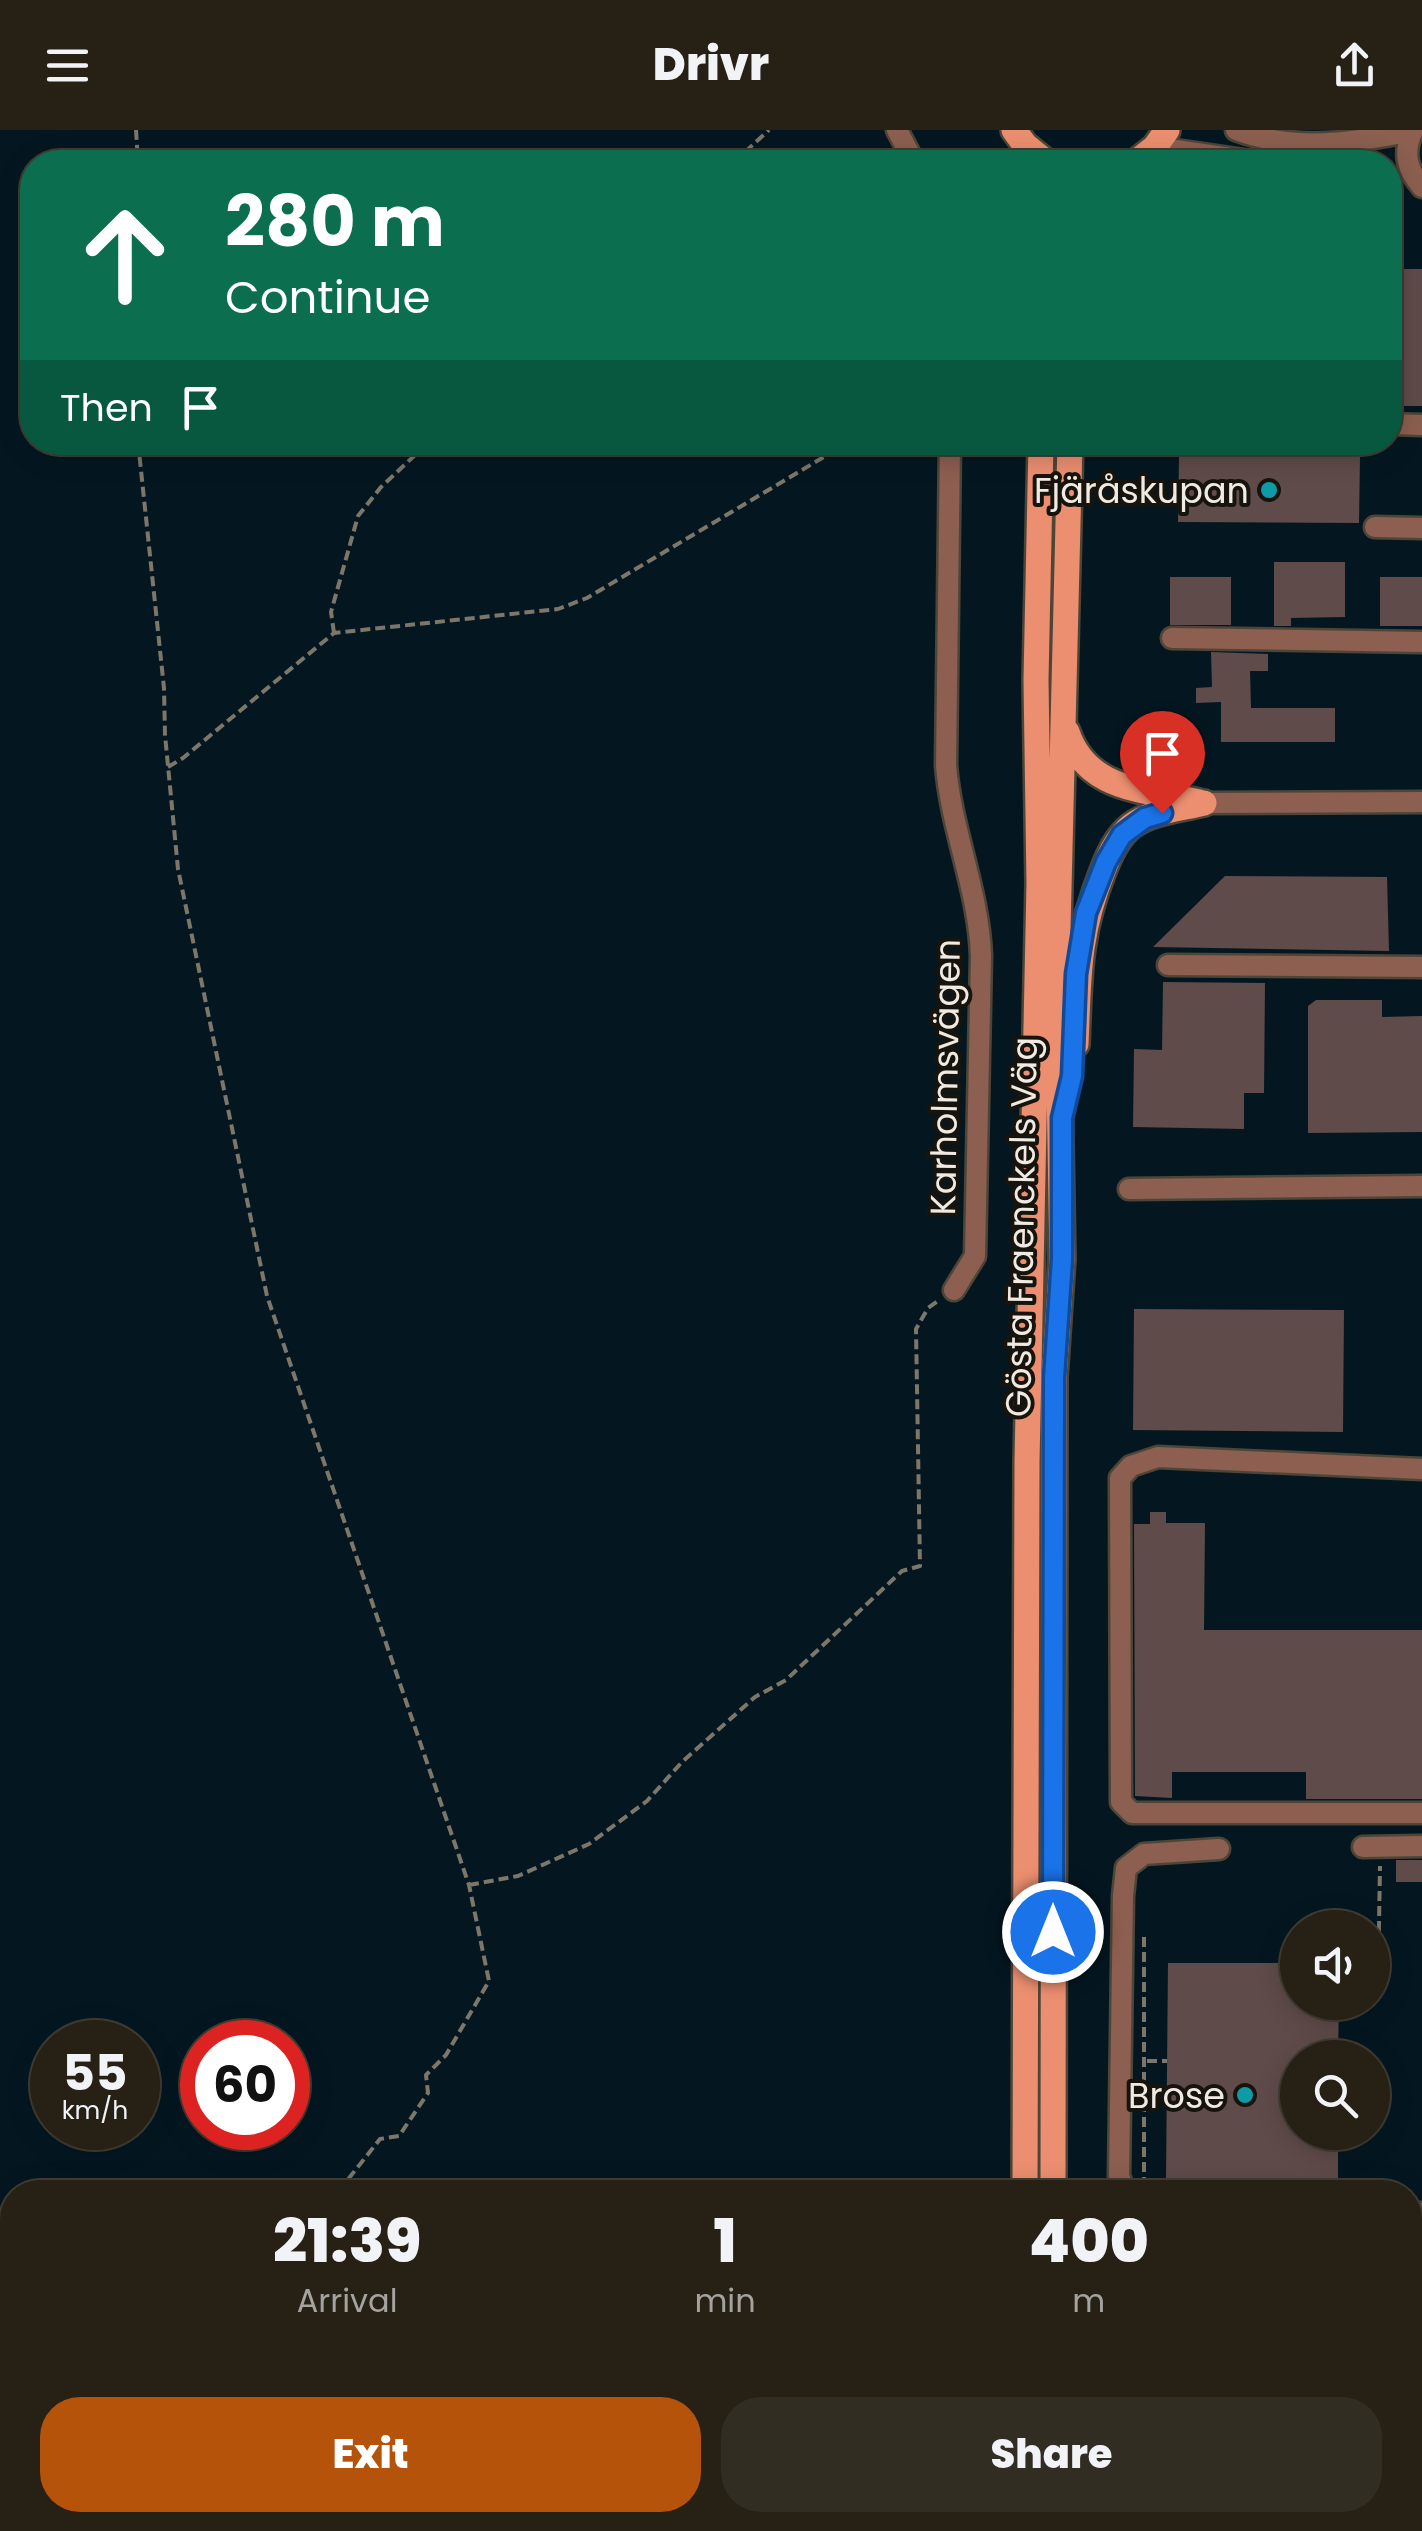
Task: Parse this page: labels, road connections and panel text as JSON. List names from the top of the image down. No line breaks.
{"streets":{"main road":["Gösta Fraenckels Väg"],"street":["Karholmsvägen"]},"places":["Fjäråskupan","Brose"],"page":{"header":"Drivr","turn":["280 m","Continue"],"then":"Then","speed":"55 km/h","limit":"60","eta":["21:39","Arrival","1","min","400","m"],"buttons":["Exit","Share"]}}
